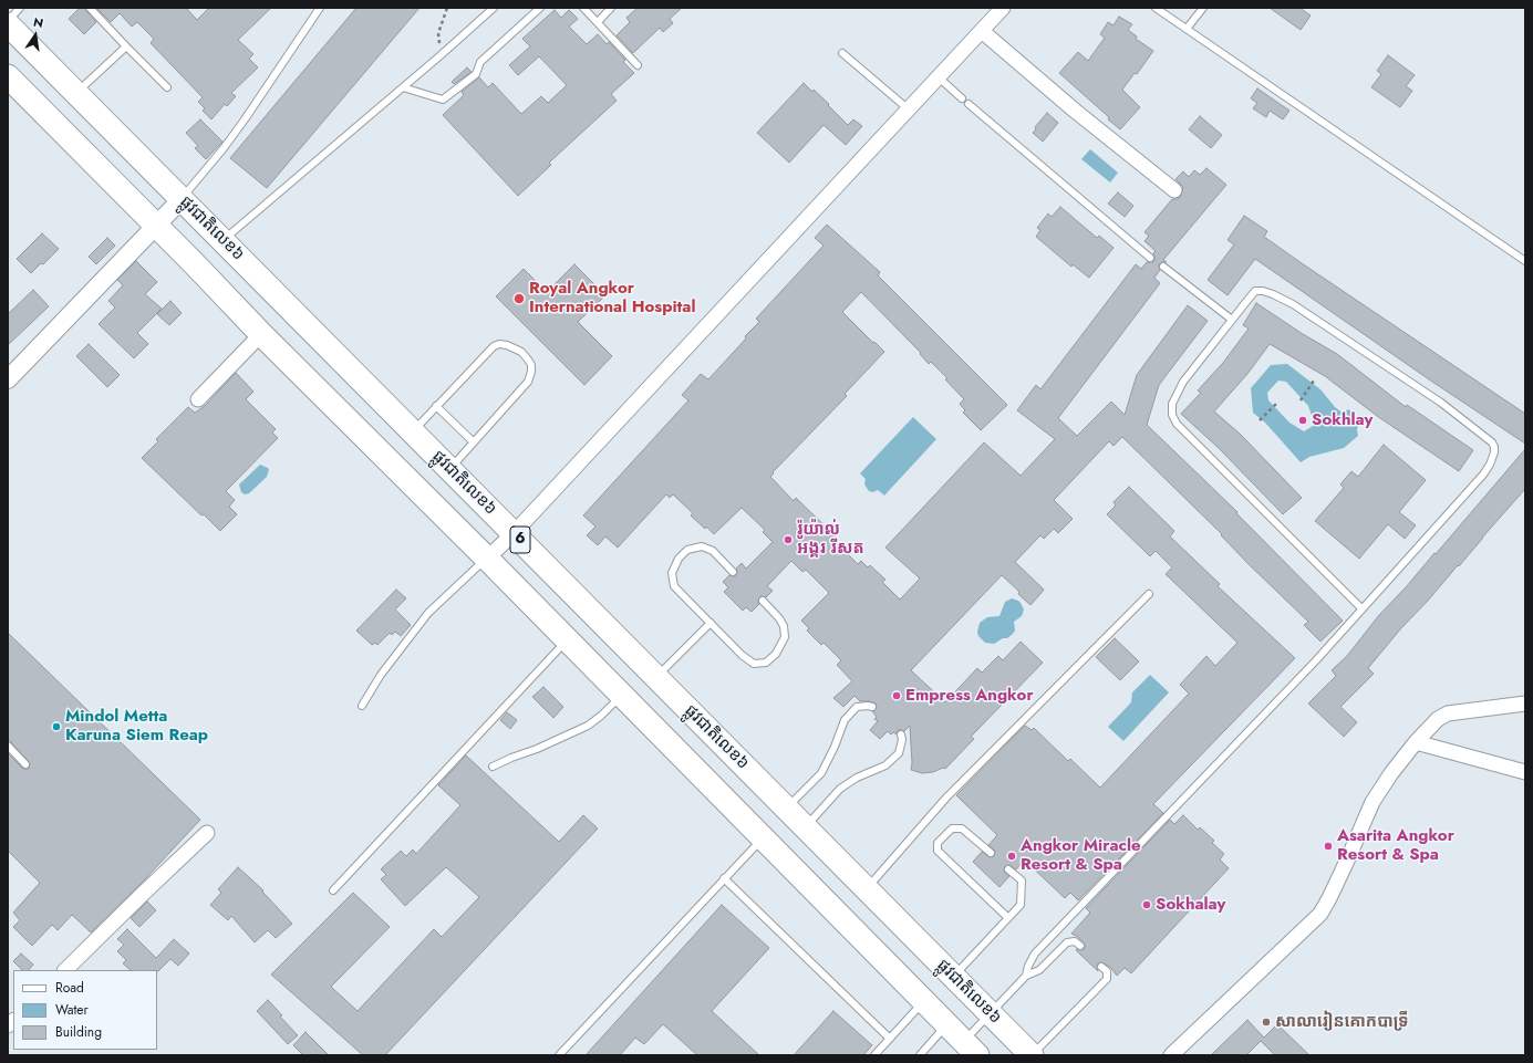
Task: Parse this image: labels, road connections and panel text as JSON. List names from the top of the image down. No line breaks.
{"streets":{"highway":["ផ្លូវជាតិលេខ៦","6"]},"places":["Royal Angkor International Hospital","Sokhlay","រ៉ូយ៉ាល់ អង្គរ រីសត","Empress Angkor","Mindol Metta Karuna Siem Reap","Asarita Angkor Resort & Spa","Angkor Miracle Resort & Spa","Sokhalay","សាលារៀនគោកបាទ្រី"],"legend":["Road","Water","Building"],"north":"top"}
